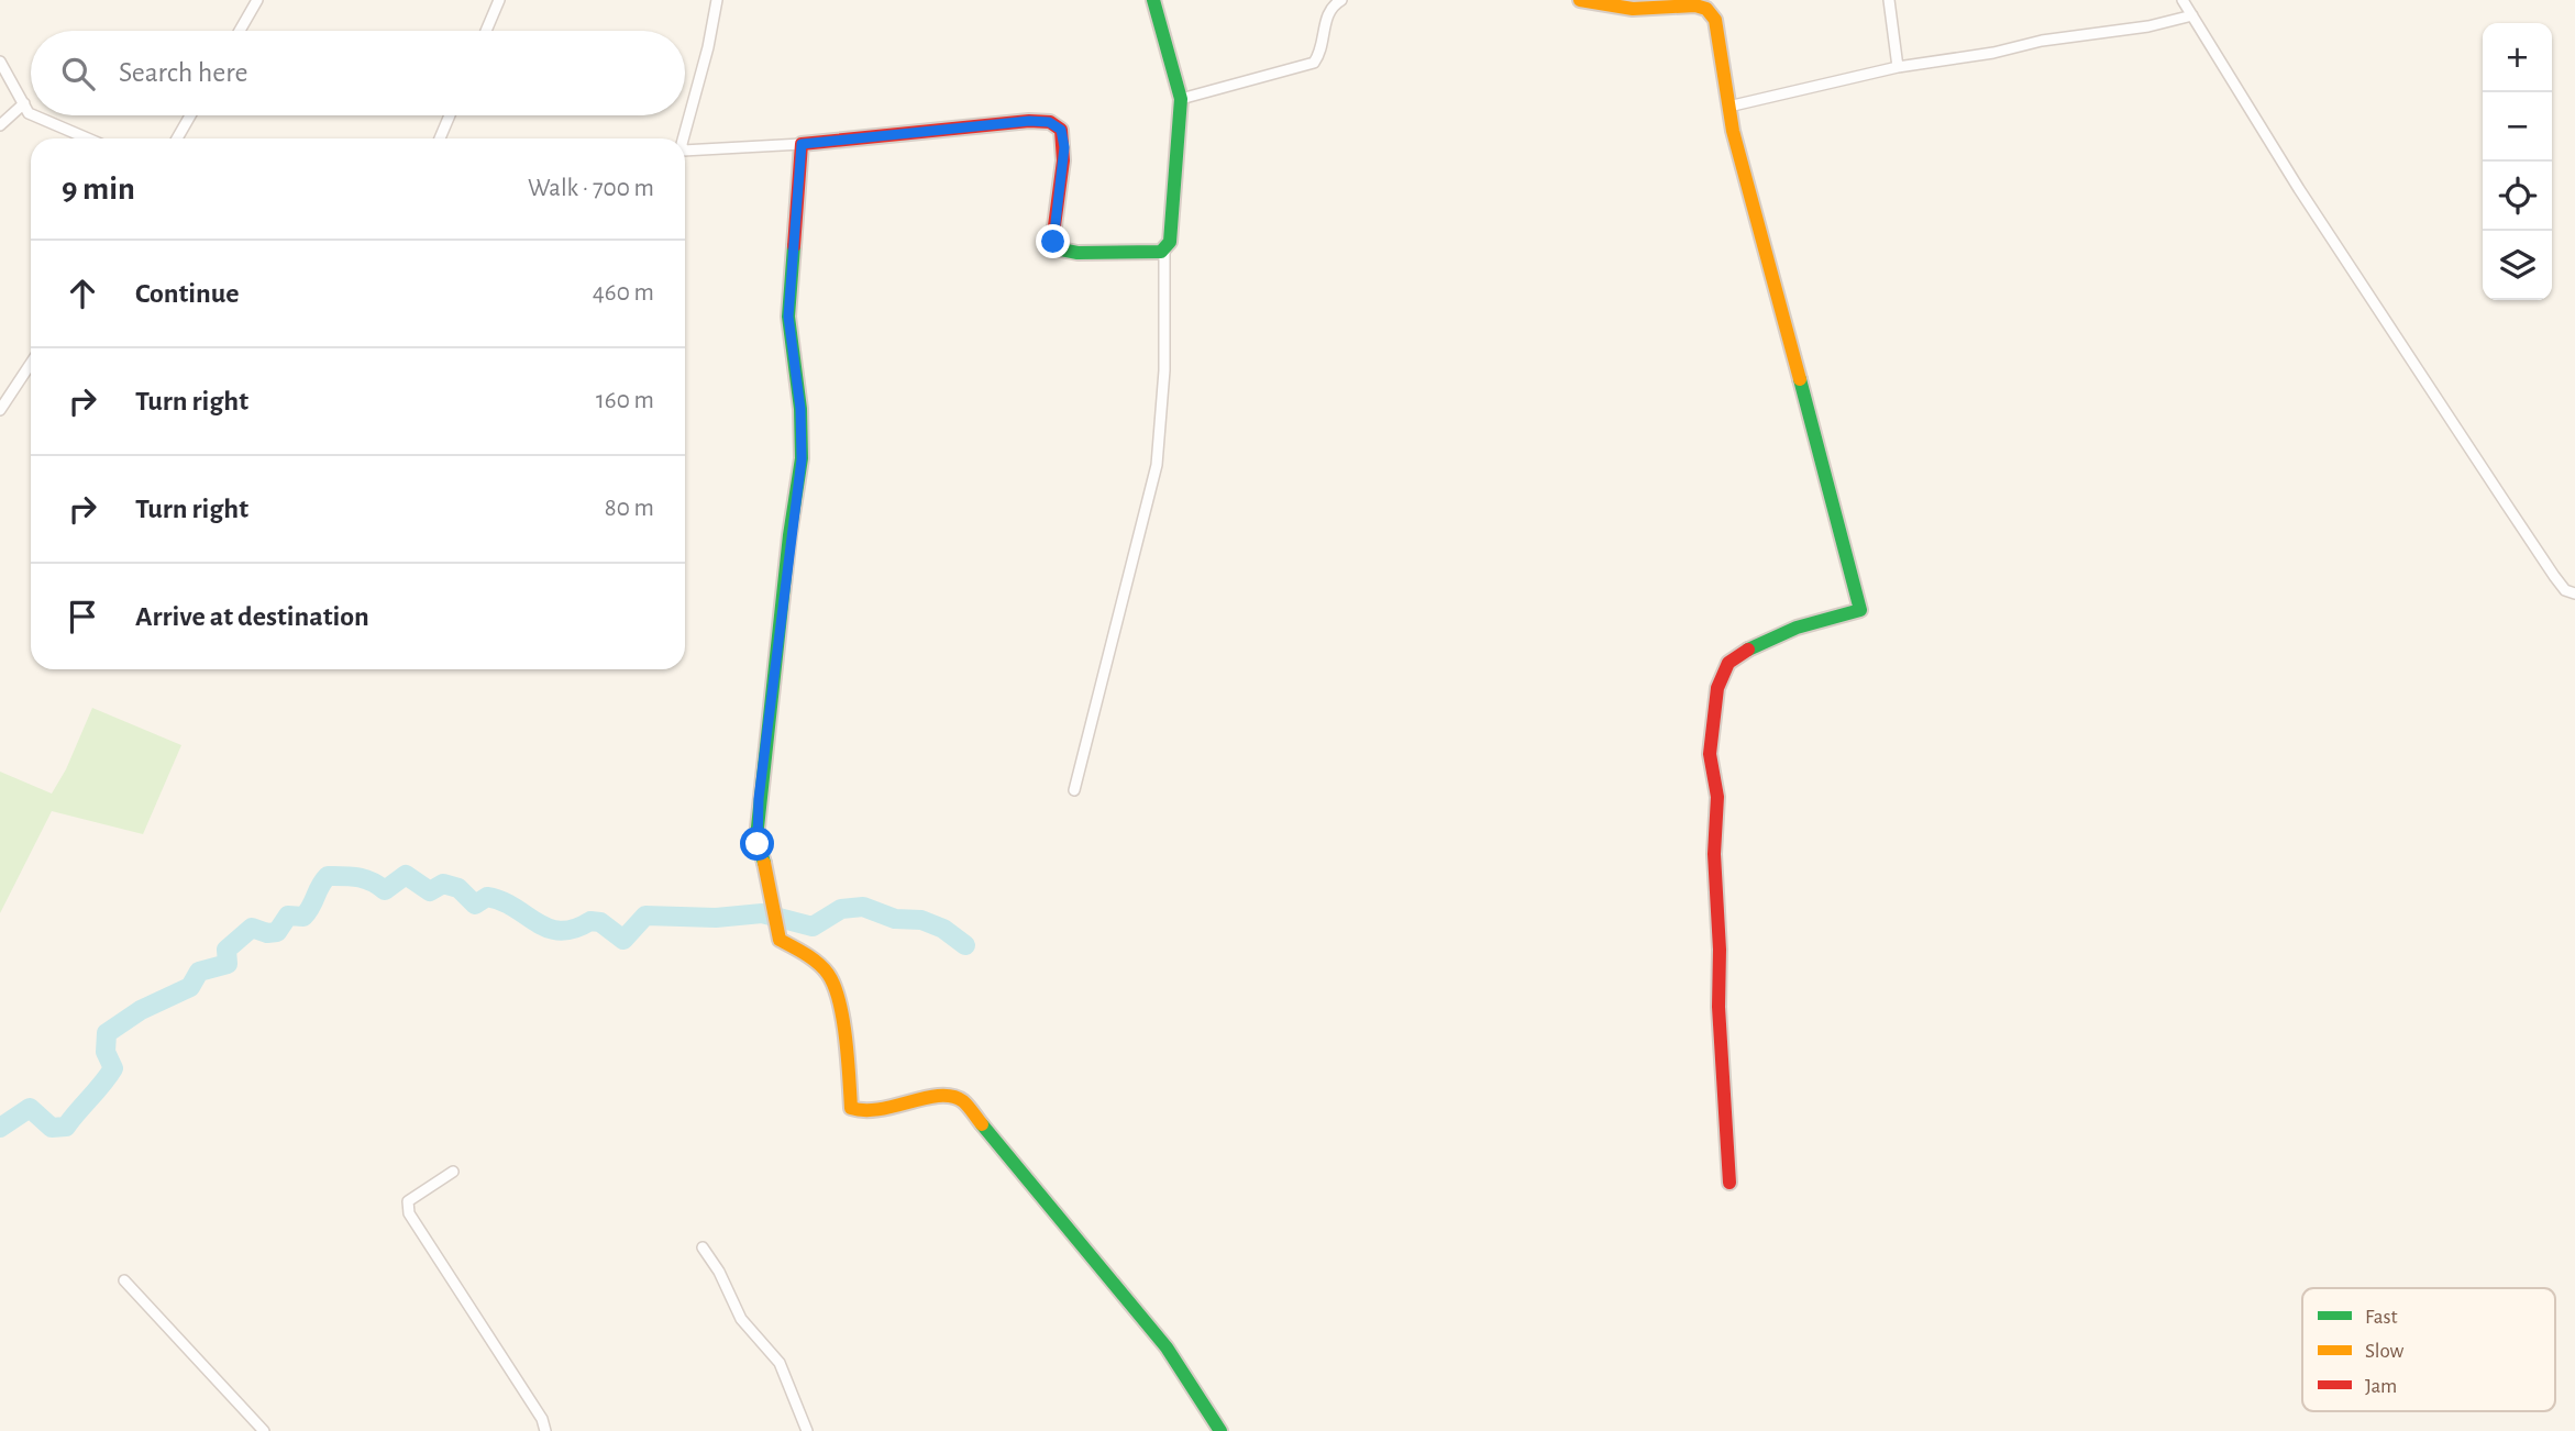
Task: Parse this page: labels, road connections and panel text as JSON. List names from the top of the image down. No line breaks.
{"legend":["Fast","Slow","Jam"],"page":{"map_buttons":["+","−"],"search":"Search here","heading":["9 min","Walk · 700 m"],"list":[["Continue","460 m"],["Turn right","160 m"],["Turn right","80 m"],"Arrive at destination"]}}
